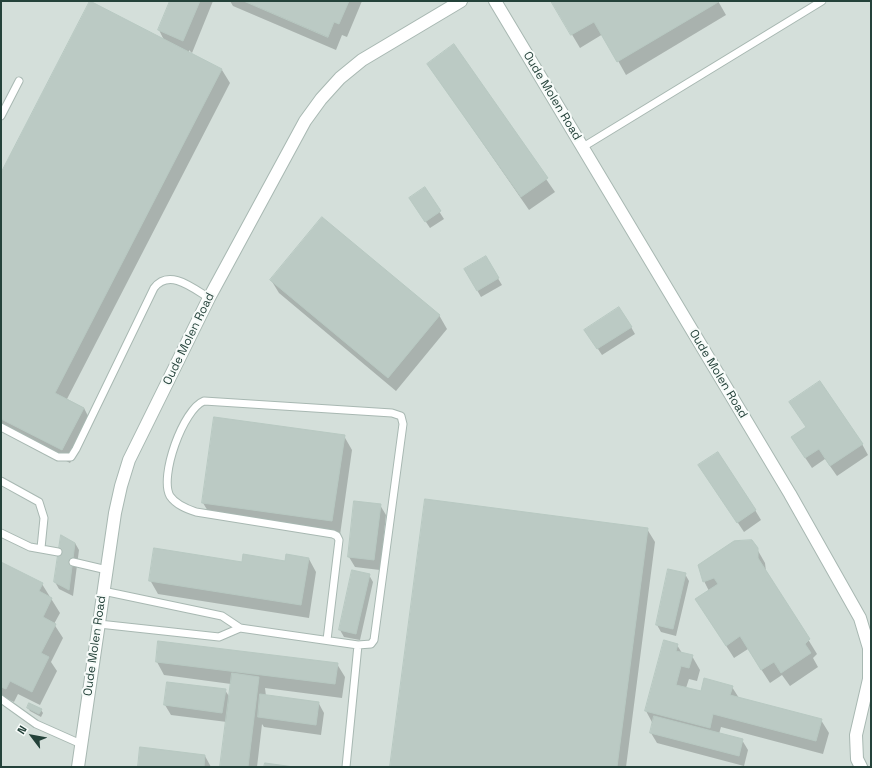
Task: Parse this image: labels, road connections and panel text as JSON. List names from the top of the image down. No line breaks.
{"streets":{"street":["Oude Molen Road"]},"north":"top left"}
